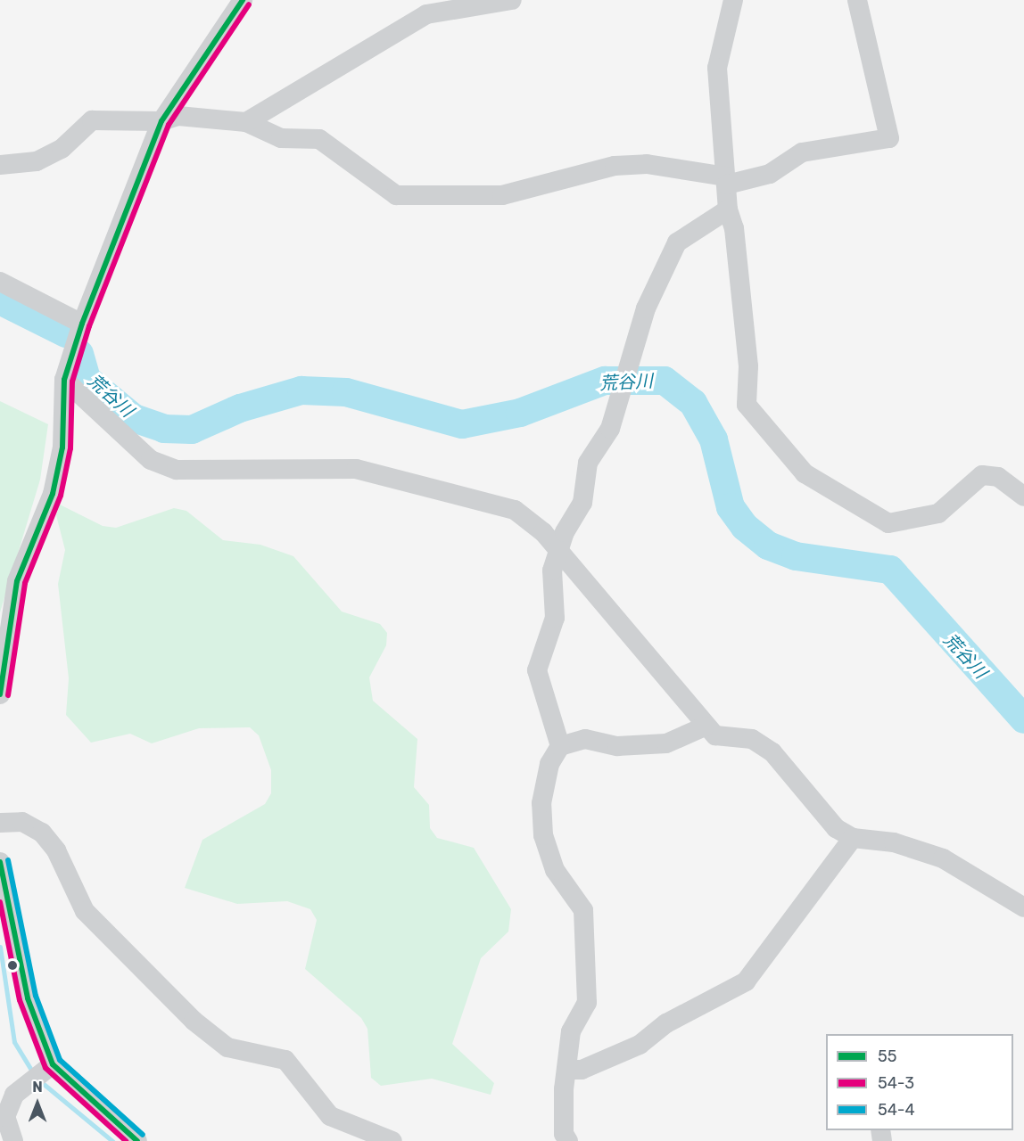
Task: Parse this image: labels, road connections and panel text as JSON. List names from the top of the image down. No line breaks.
{"water":["荒谷川"],"lines":["transit line 55","transit line 54-3","transit line 54-4"],"legend":["55","54-3","54-4"],"north":"top"}
